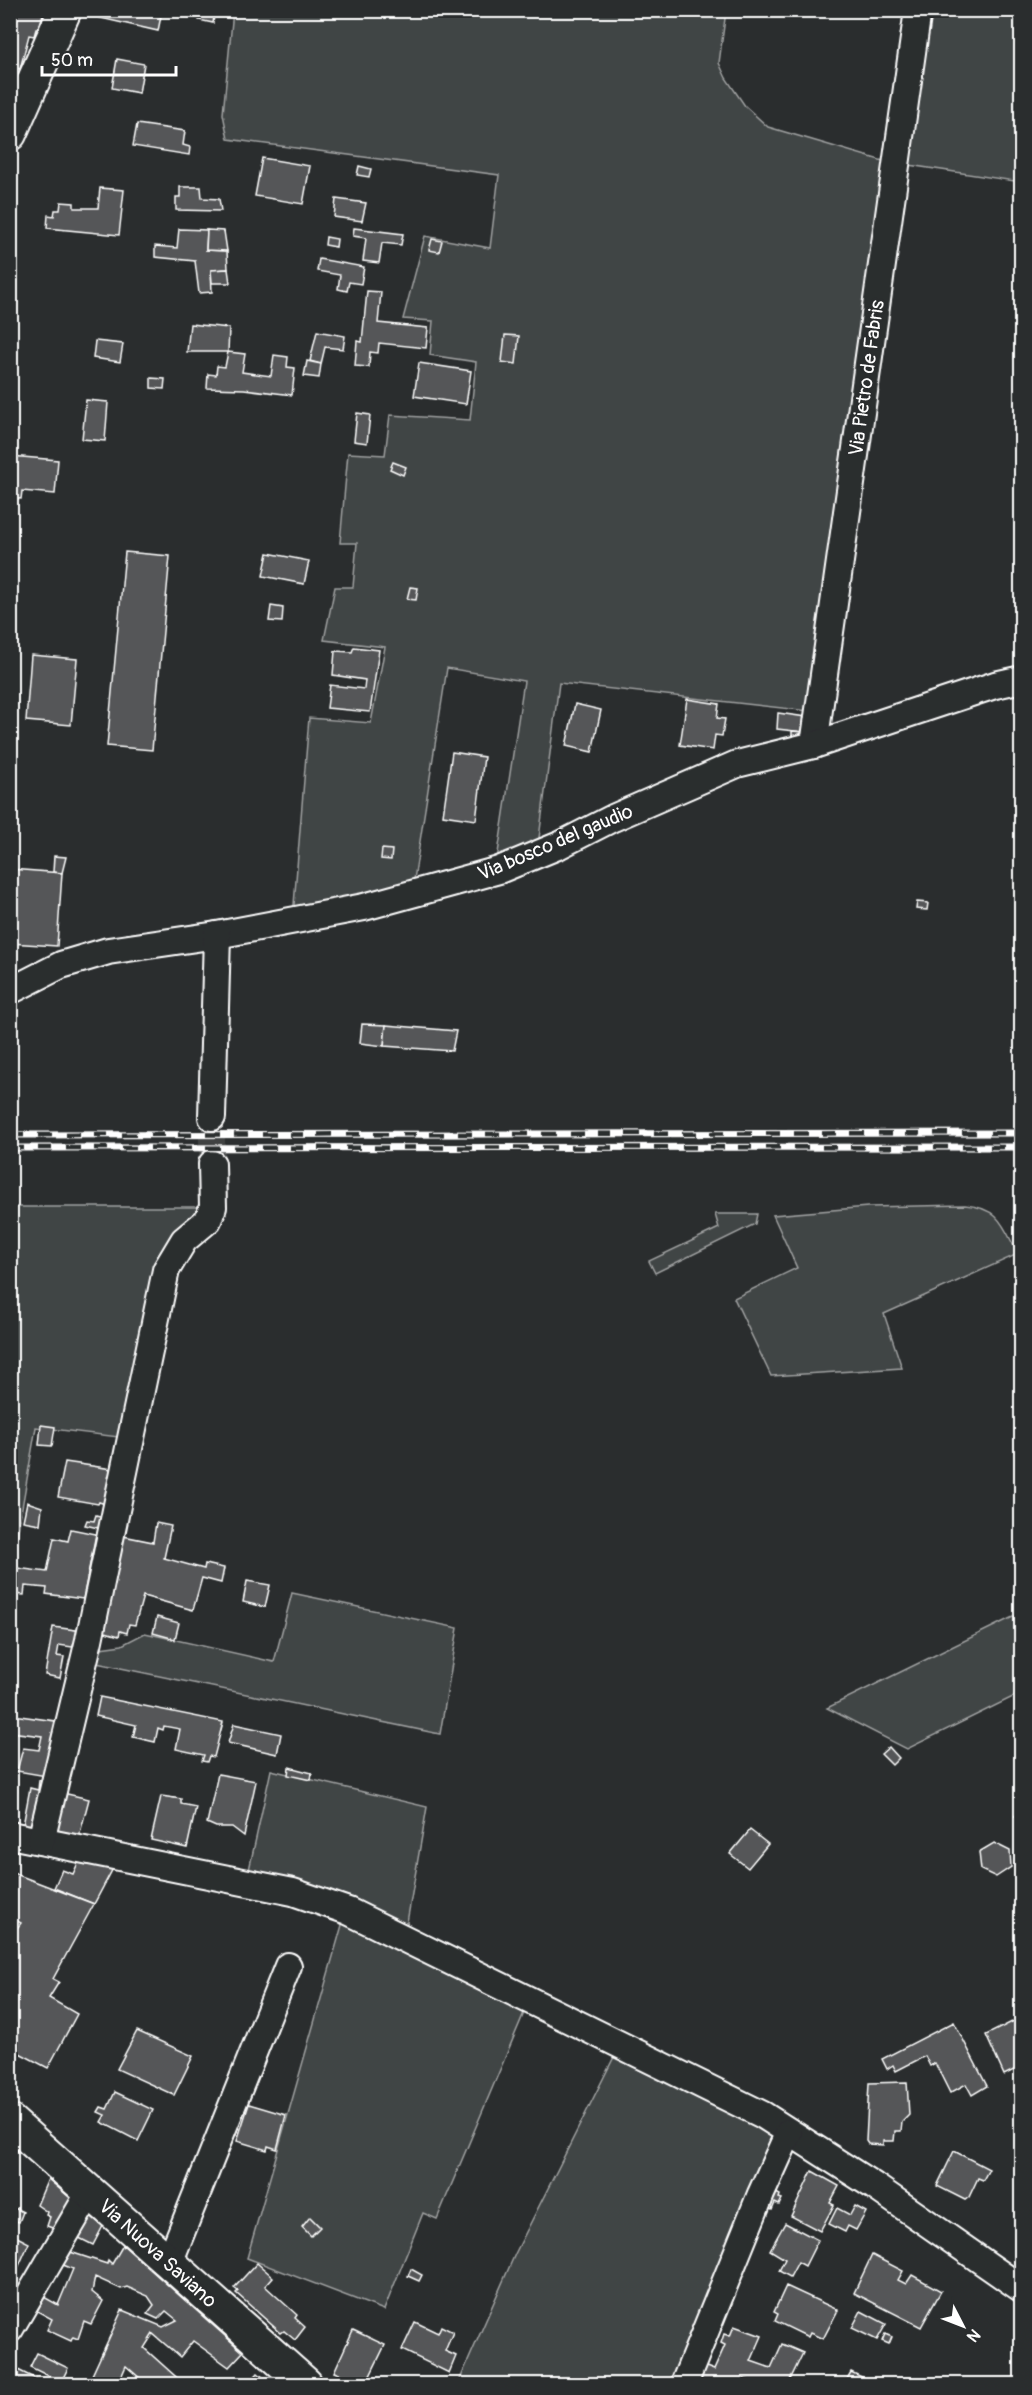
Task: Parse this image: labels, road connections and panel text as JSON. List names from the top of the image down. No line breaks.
{"streets":{"main road":["Via Nuova Saviano"],"street":["Via Pietro de Fabris","Via bosco del gaudio"]},"crossings":[["Via Pietro de Fabris","Via bosco del gaudio"]],"scale_bar":"50 m","north":"bottom right"}
